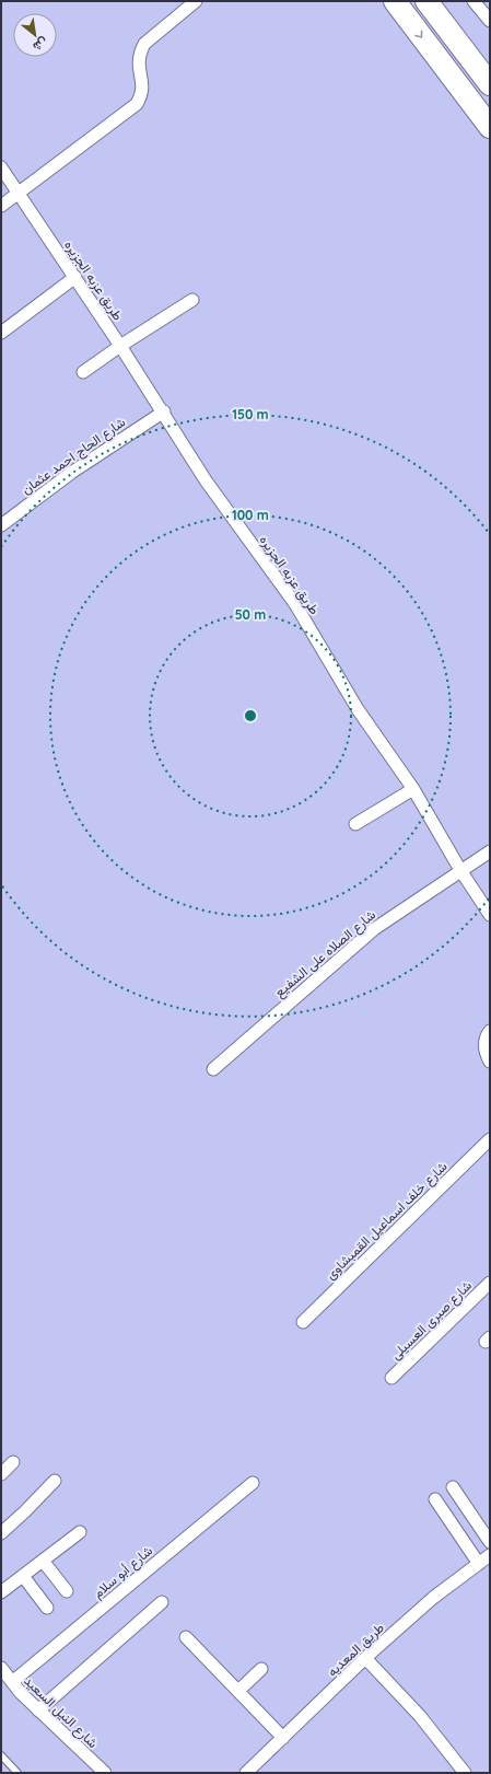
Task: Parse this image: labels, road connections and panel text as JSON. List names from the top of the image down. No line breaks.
{"streets":{"street":["طريق عزبه الجزيره","شارع الحاج احمد عثمان","شارع الصلاه على الشفيع","شارع خلف اسماعيل القمبشاوى","شارع صبرى العسيلى","شارع أبو سلام","طريق المعديه","شارع النيل السعيد"]},"crossings":[["طريق عزبه الجزيره","شارع الحاج احمد عثمان"],["طريق عزبه الجزيره","شارع الصلاه على الشفيع"],["شارع أبو سلام","شارع النيل السعيد"]],"north":"bottom right","rings":["150 m","100 m","50 m"]}
